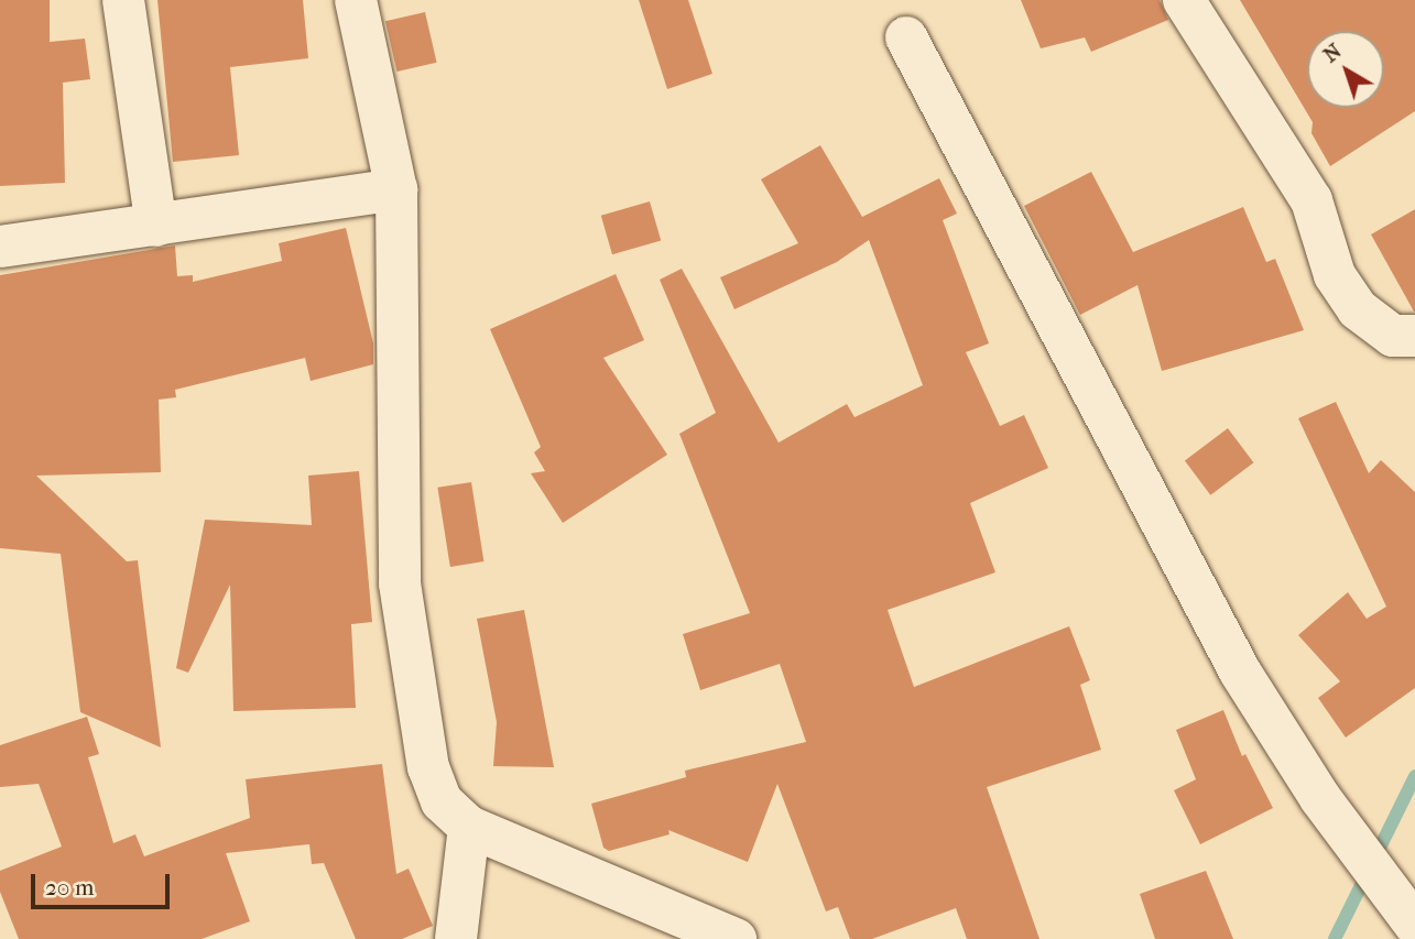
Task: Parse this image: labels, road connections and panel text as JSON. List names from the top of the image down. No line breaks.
{"scale_bar":"20 m","north":"top left"}
